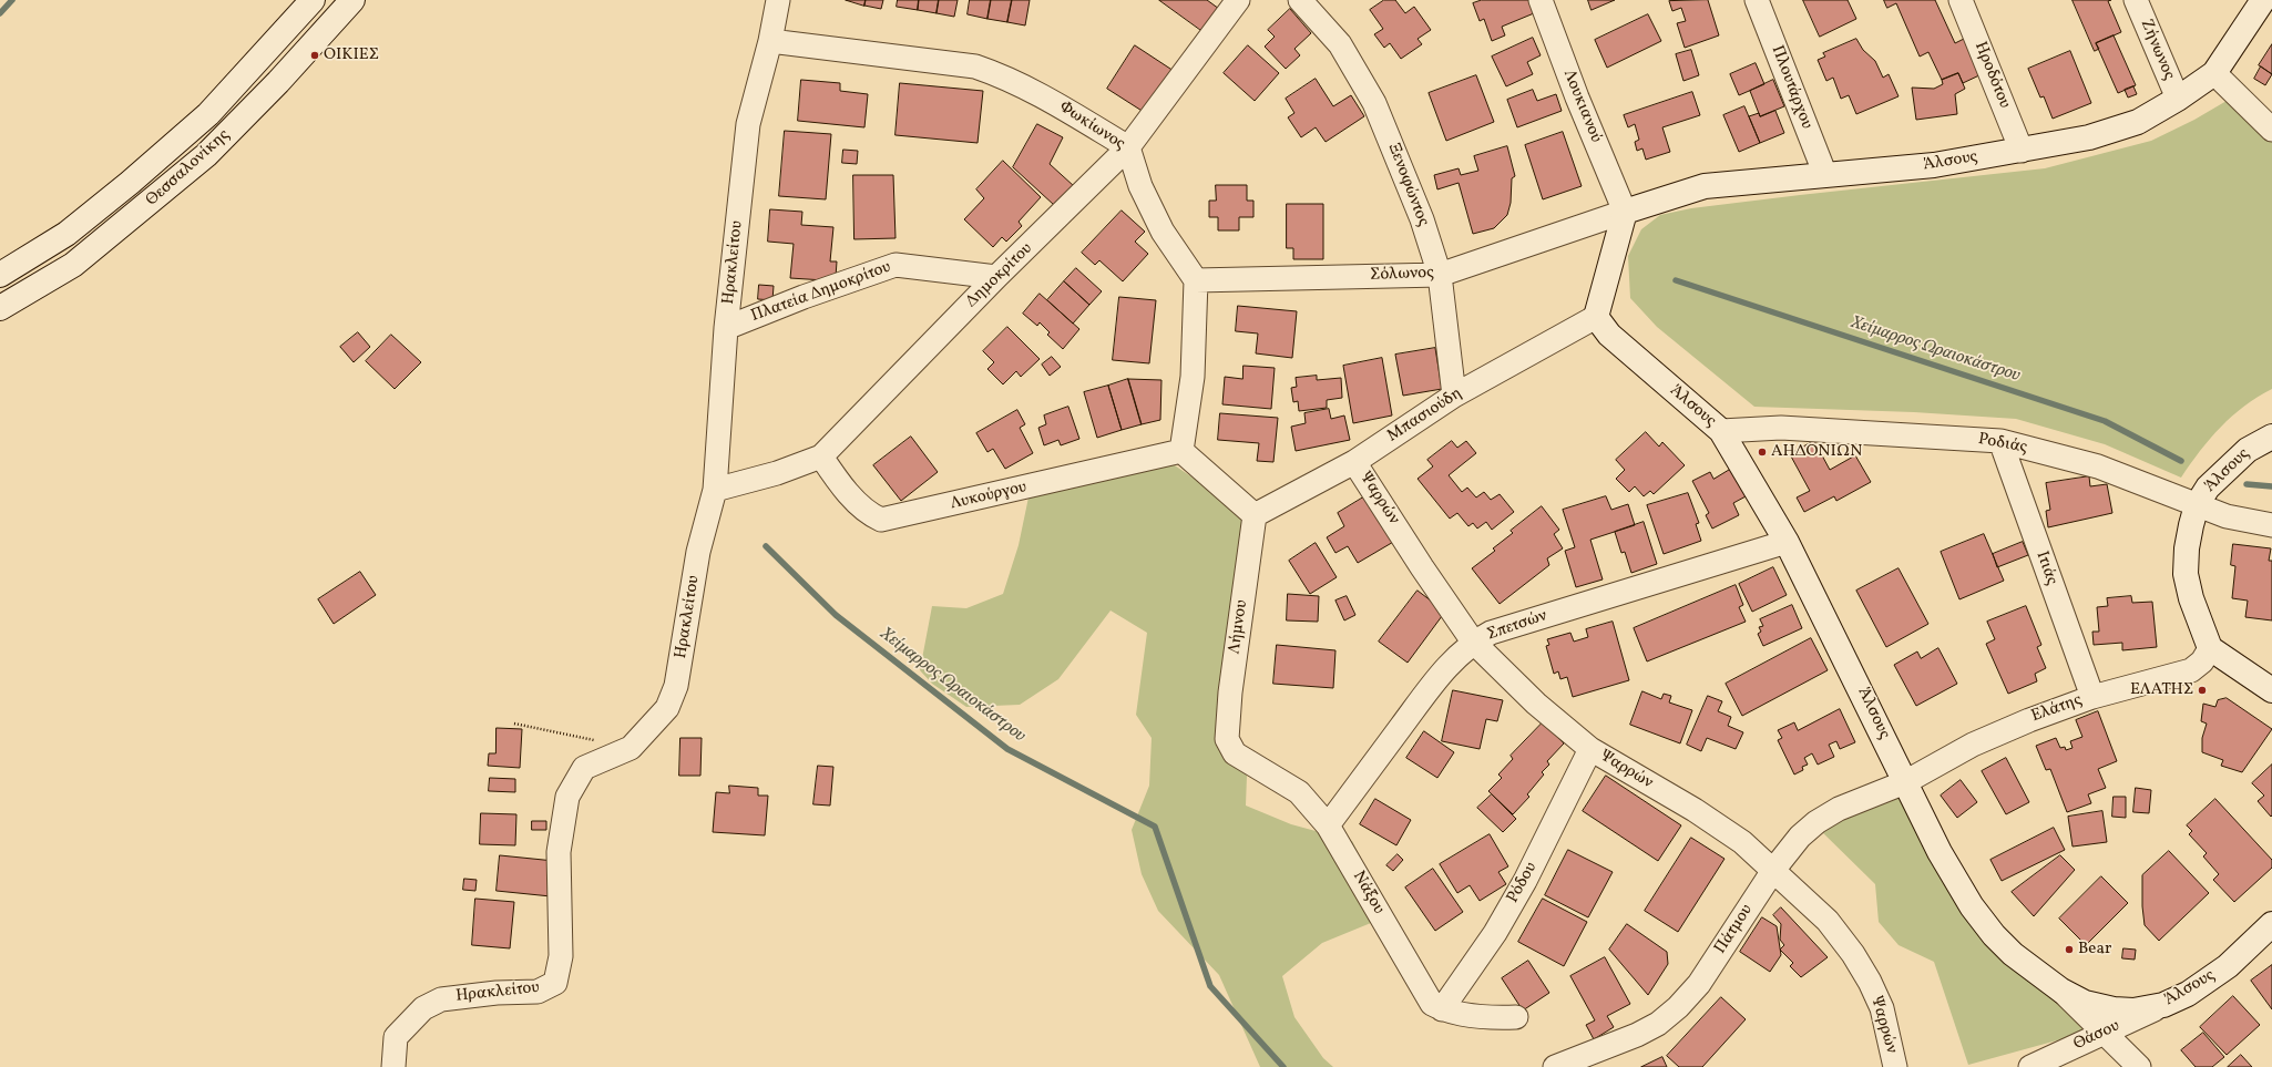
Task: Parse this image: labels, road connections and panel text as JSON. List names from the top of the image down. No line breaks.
{"streets":{"street":["Ζήνωνος","Ηροδότου","Πλουτάρχου","Λουκιανού","Φωκίωνος","Άλσους","Θεσσαλονίκης","Ξενοφώντος","Ηρακλείτου","Σόλωνος","Δημοκρίτου","Πλατεία Δημοκρίτου","Μπασιούδη","Ροδιάς","Λυκούργου","Ψαρρών","Ιτιάς","Σπετσών","Λήμνου","Ελάτης","Ρόδου","Νάξου","Πάτμου","Θάσου"]},"crossings":[["Ζήνωνος","Άλσους"],["Ηροδότου","Άλσους"],["Πλουτάρχου","Άλσους"],["Λουκιανού","Άλσους"],["Λουκιανού","Σόλωνος"],["Φωκίωνος","Ηρακλείτου"],["Φωκίωνος","Σόλωνος"],["Φωκίωνος","Δημοκρίτου"],["Άλσους","Σόλωνος"],["Άλσους","Μπασιούδη"],["Άλσους","Ροδιάς"],["Άλσους","Σπετσών"],["Άλσους","Ελάτης"],["Άλσους","Πάτμου"],["Άλσους","Θάσου"],["Ξενοφώντος","Σόλωνος"],["Ξενοφώντος","Μπασιούδη"],["Ηρακλείτου","Δημοκρίτου"],["Ηρακλείτου","Πλατεία Δημοκρίτου"],["Δημοκρίτου","Πλατεία Δημοκρίτου"],["Δημοκρίτου","Λυκούργου"],["Μπασιούδη","Ψαρρών"],["Μπασιούδη","Λήμνου"],["Ροδιάς","Ιτιάς"],["Ψαρρών","Σπετσών"],["Ψαρρών","Ρόδου"],["Ψαρρών","Πάτμου"],["Ιτιάς","Ελάτης"],["Σπετσών","Νάξου"],["Λήμνου","Νάξου"],["Ελάτης","Πάτμου"],["Ρόδου","Νάξου"]],"water":["Χείμαρρος Ωραιοκάστρου"],"places":["ΟΙΚΙΕΣ","ΑΗΔΟΝΙΩΝ","ΕΛΑΤΗΣ","Bear"]}
